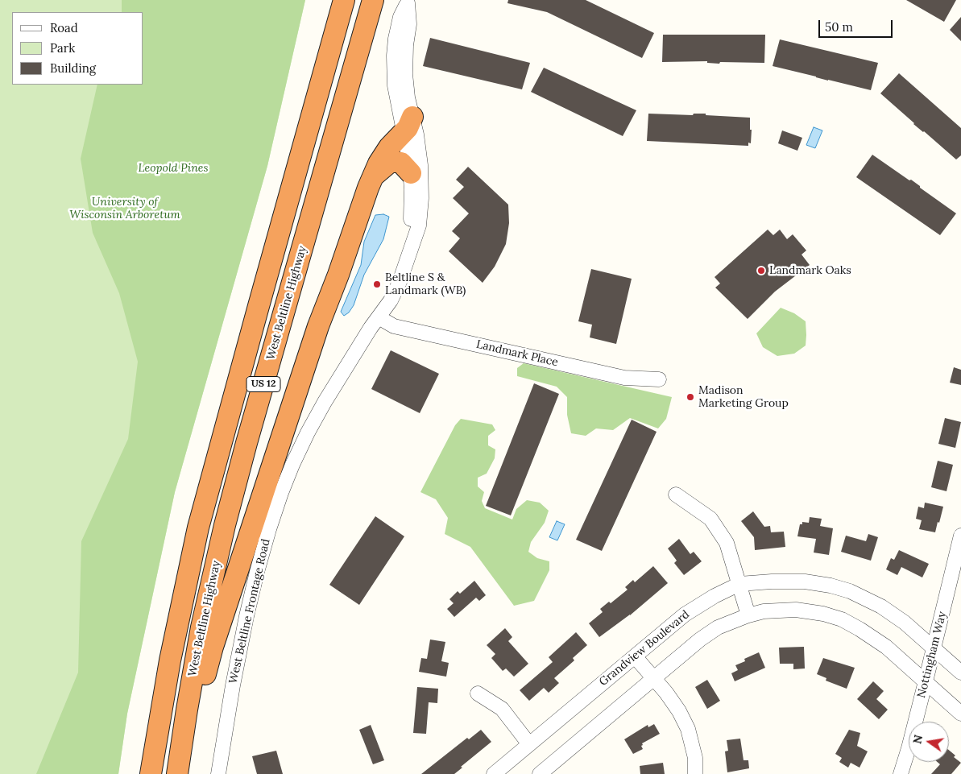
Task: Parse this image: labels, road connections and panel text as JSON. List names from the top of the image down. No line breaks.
{"streets":{"highway":["West Beltline Highway","US 12"],"street":["Landmark Place","West Beltline Frontage Road","Grandview Boulevard","Nottingham Way"]},"crossings":[["Landmark Place","West Beltline Frontage Road"],["Grandview Boulevard","Nottingham Way"]],"parks":["Leopold Pines","University of Wisconsin Arboretum"],"places":["Landmark Oaks","Beltline S & Landmark (WB)","Madison Marketing Group"],"legend":["Road","Park","Building"],"scale_bar":"50 m","north":"left"}
